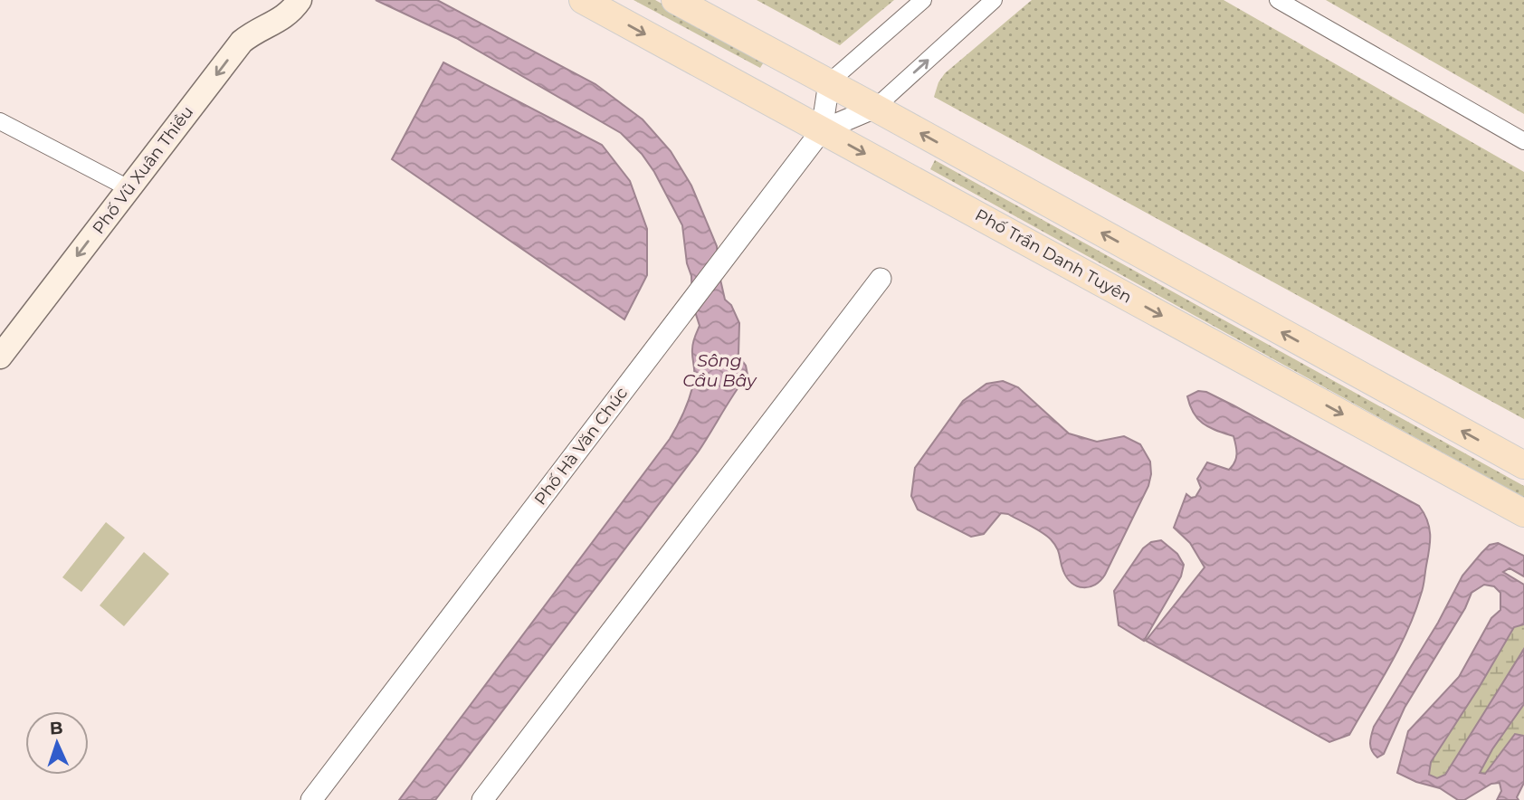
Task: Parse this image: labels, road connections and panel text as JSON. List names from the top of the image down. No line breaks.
{"streets":{"main road":["Phố Vũ Xuân Thiều","Phố Trần Danh Tuyên"],"street":["Phố Hà Văn Chúc"]},"crossings":[["Phố Trần Danh Tuyên","Phố Hà Văn Chúc"]],"one_way":["Phố Vũ Xuân Thiều"],"water":["Sông Cầu Bây"],"north":"top"}
